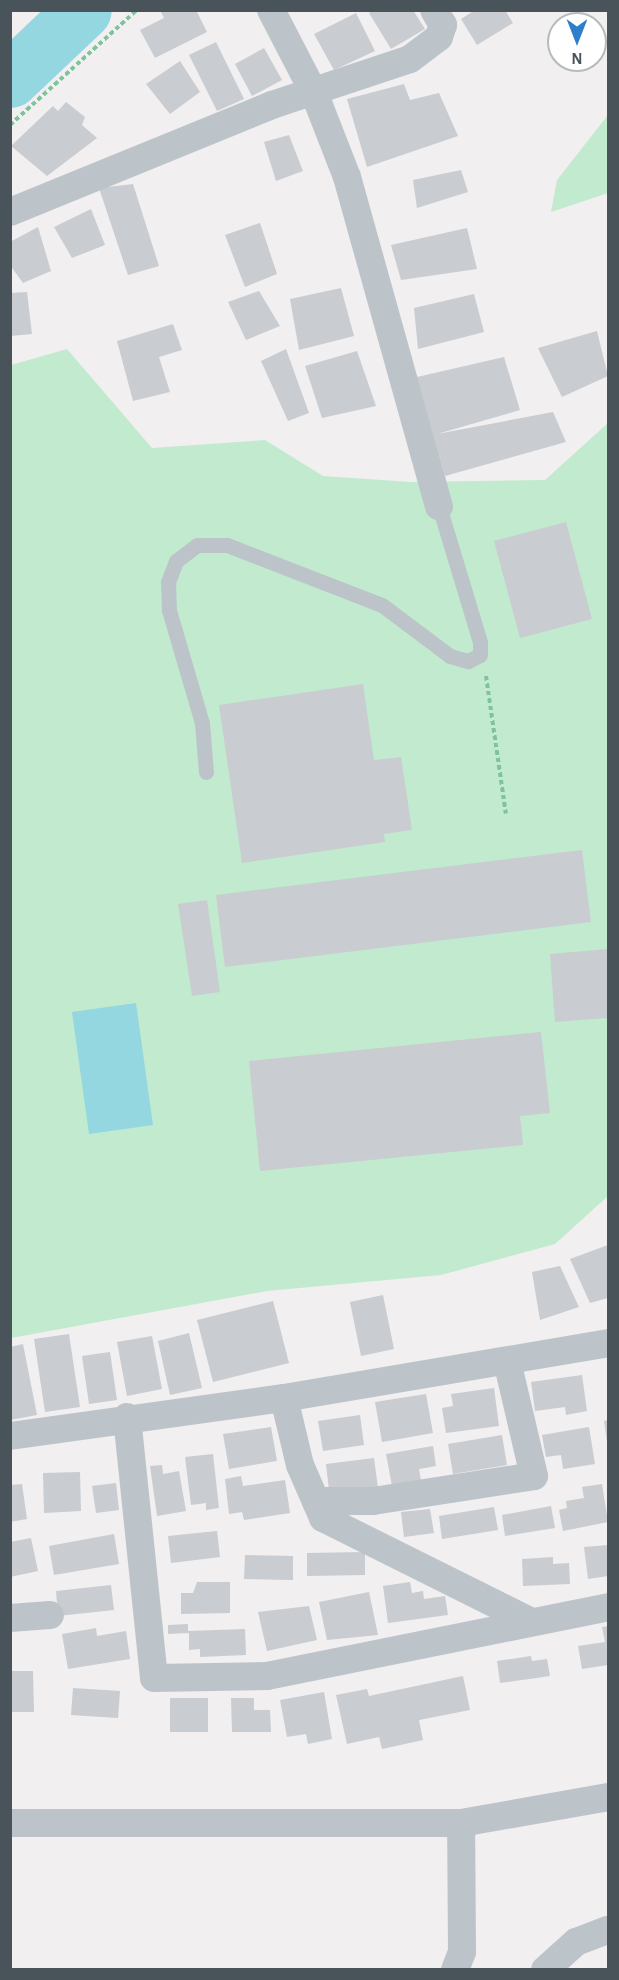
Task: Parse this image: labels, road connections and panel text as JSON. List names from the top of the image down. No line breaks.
{"north":"bottom"}
